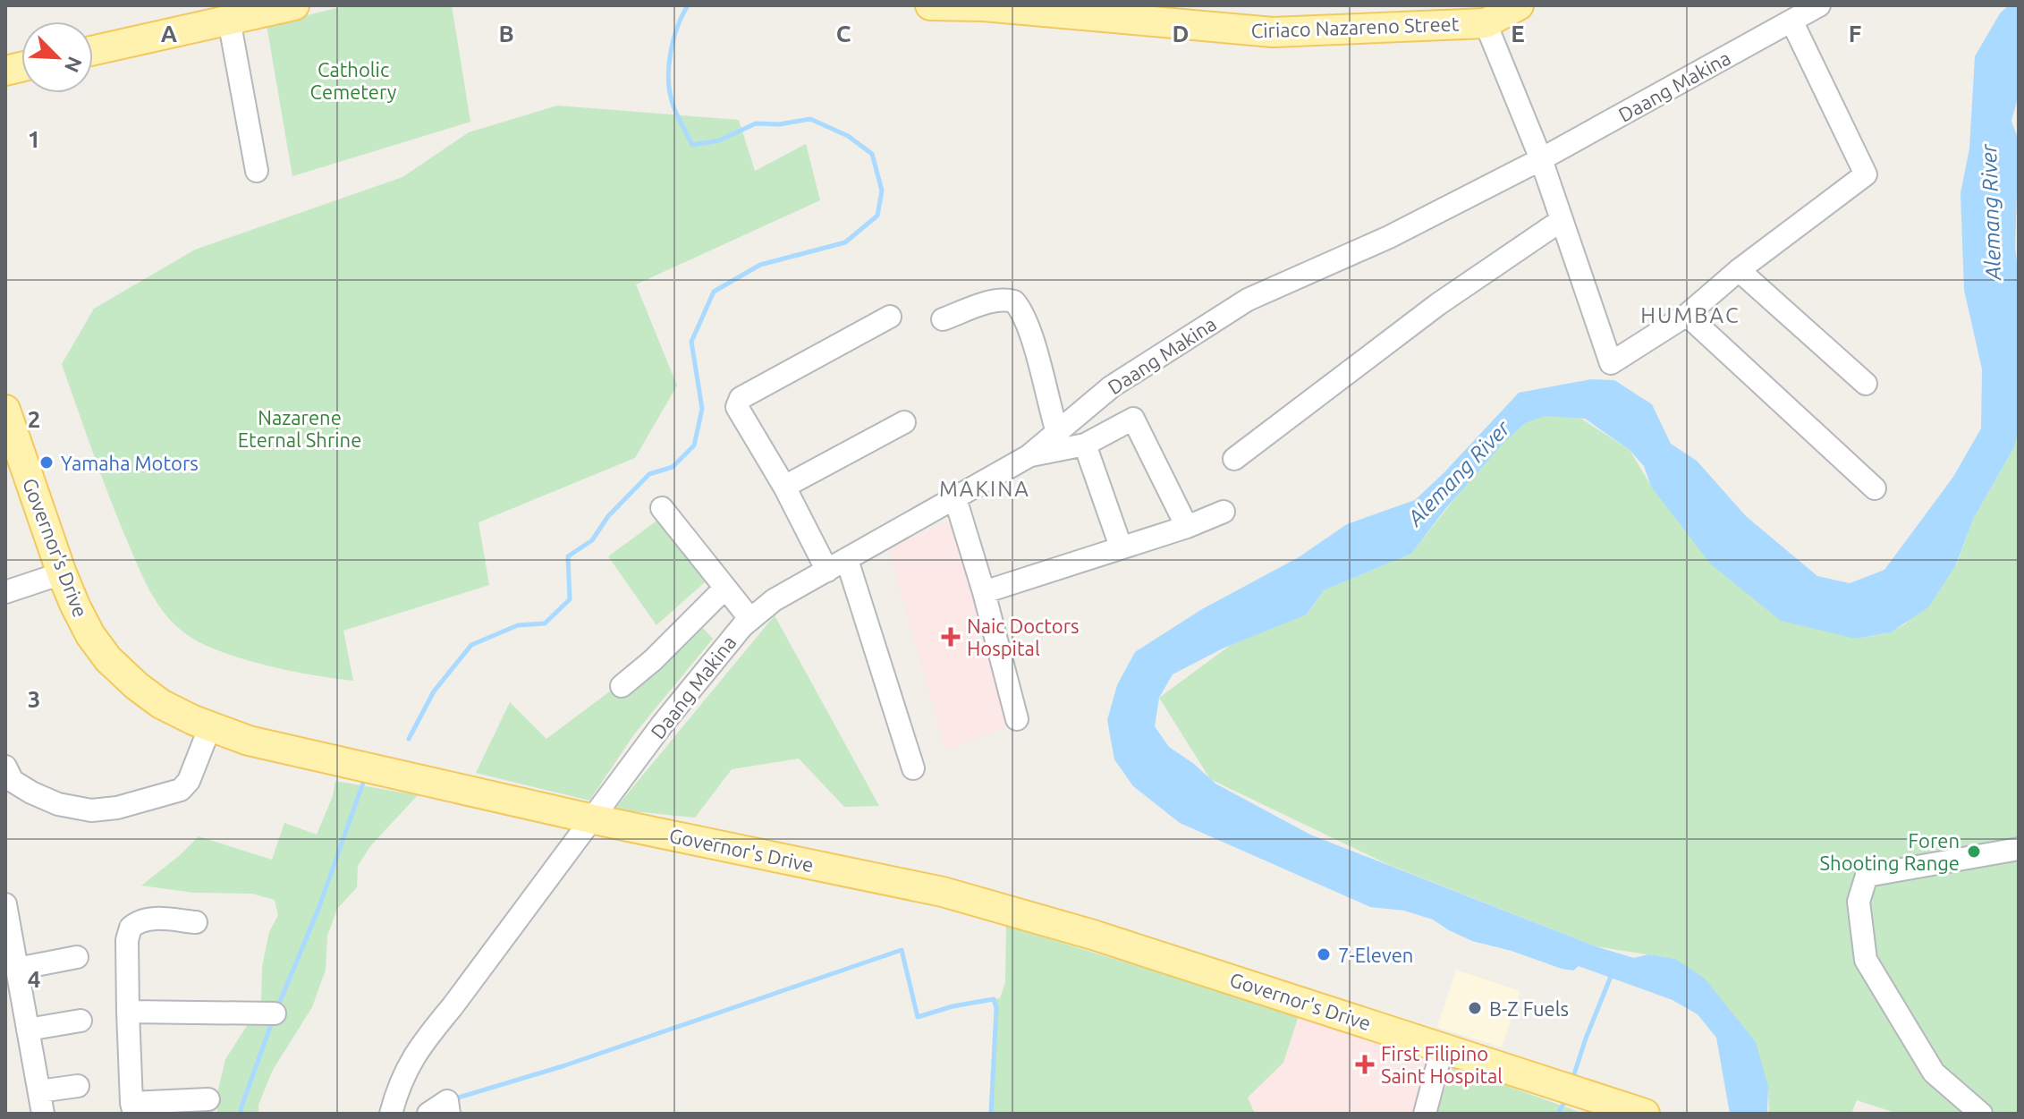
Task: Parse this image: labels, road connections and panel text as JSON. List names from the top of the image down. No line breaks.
{"streets":{"main road":["Ciriaco Nazareno Street","Governor's Drive"],"street":["Daang Makina"]},"crossings":[["Daang Makina","Governor's Drive"]],"districts":["HUMBAC","MAKINA"],"water":["Alemang River"],"parks":["Catholic Cemetery","Nazarene Eternal Shrine"],"places":{"other":["Yamaha Motors","Foren Shooting Range","7-Eleven","B-Z Fuels"],"health":["Naic Doctors Hospital","First Filipino Saint Hospital"]},"north":"bottom right","grid":{"columns":["A","B","C","D","E","F"],"rows":["1","2","3","4"]}}
